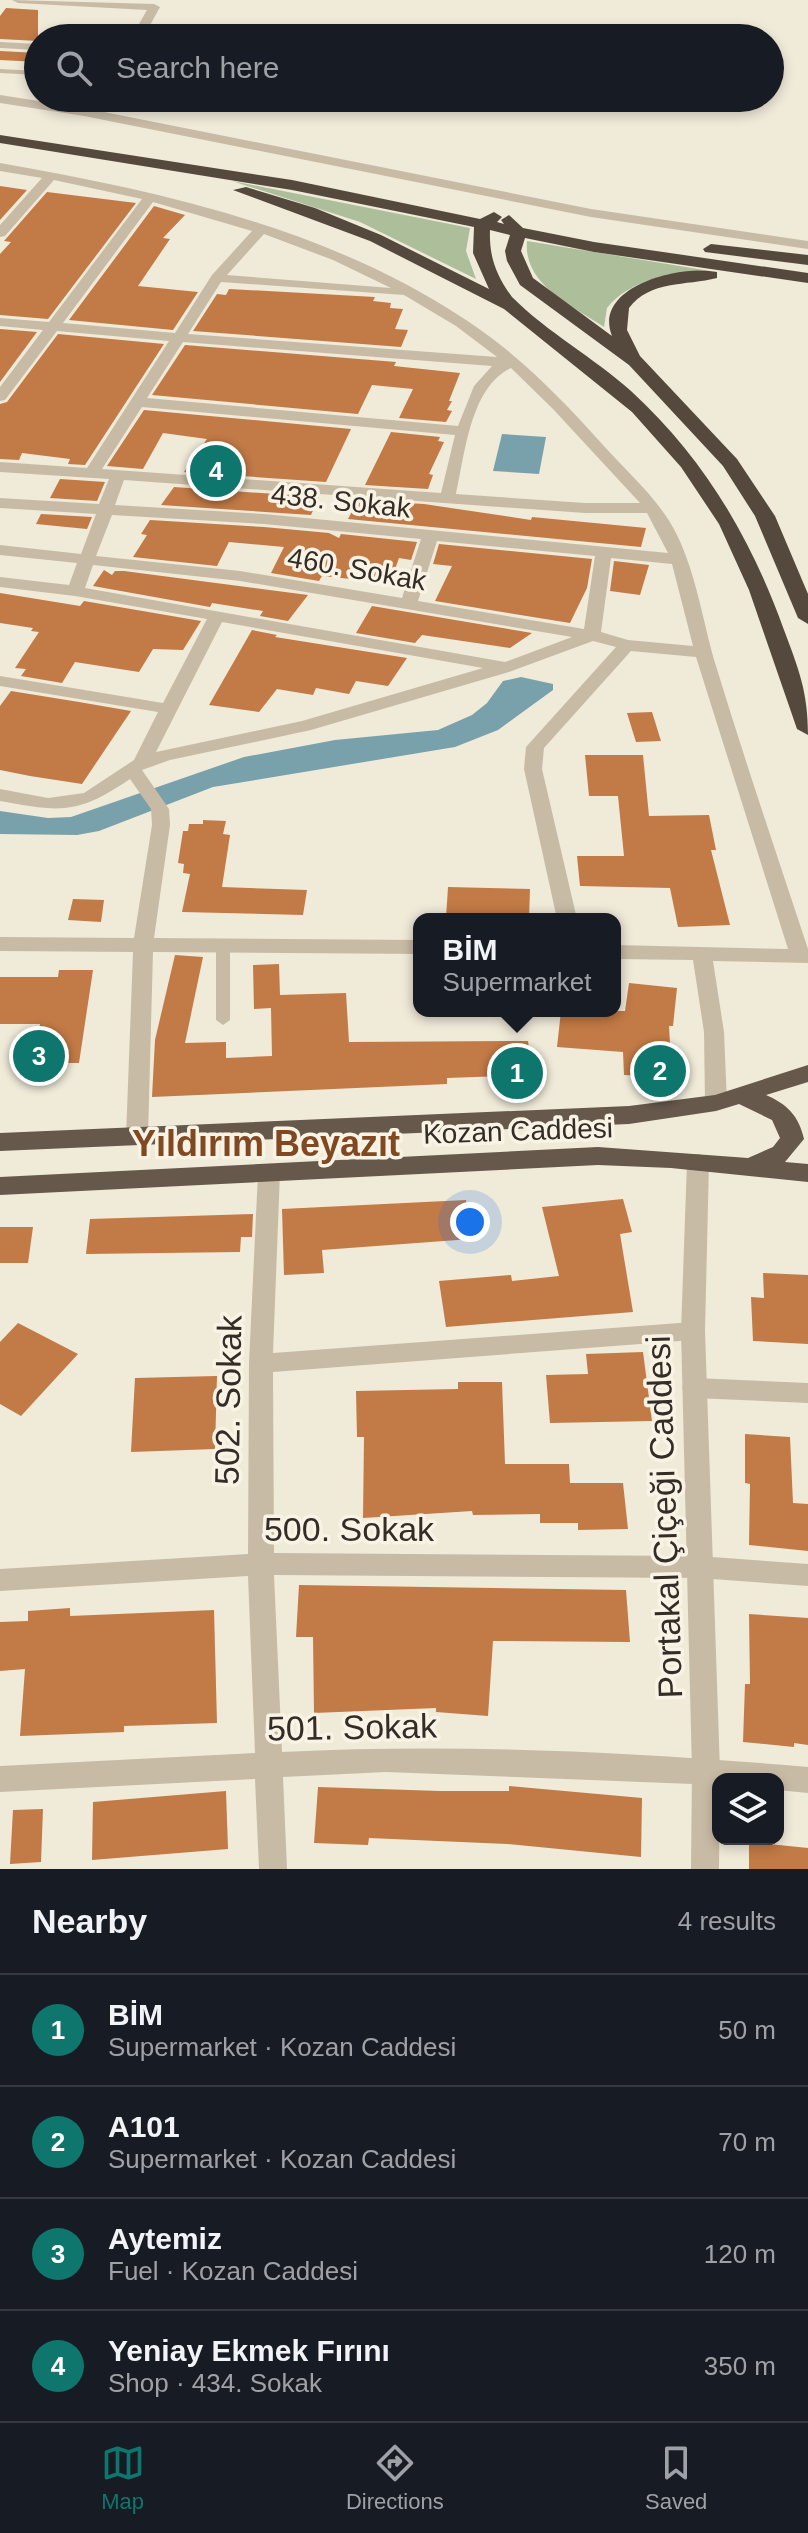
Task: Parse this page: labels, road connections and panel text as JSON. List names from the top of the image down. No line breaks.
{"streets":{"highway":["Kozan Caddesi"],"street":["438. Sokak","460. Sokak","502. Sokak","Portakal Çiçeği Caddesi","500. Sokak","501. Sokak"]},"crossings":[["Kozan Caddesi","502. Sokak"],["Kozan Caddesi","Portakal Çiçeği Caddesi"],["502. Sokak","500. Sokak"],["502. Sokak","501. Sokak"],["Portakal Çiçeği Caddesi","500. Sokak"],["Portakal Çiçeği Caddesi","501. Sokak"]],"districts":["Yıldırım Beyazıt"],"page":{"search":"Search here","pins":["4","3","2","1"],"popup":["BİM","Supermarket"],"heading":["Nearby","4 results"],"list":[{"mark":"1","name":"BİM","note":"Supermarket · Kozan Caddesi","value":"50 m"},{"mark":"2","name":"A101","note":"Supermarket · Kozan Caddesi","value":"70 m"},{"mark":"3","name":"Aytemiz","note":"Fuel · Kozan Caddesi","value":"120 m"},{"mark":"4","name":"Yeniay Ekmek Fırını","note":"Shop · 434. Sokak","value":"350 m"}],"nav":["Map","Directions","Saved"]}}
